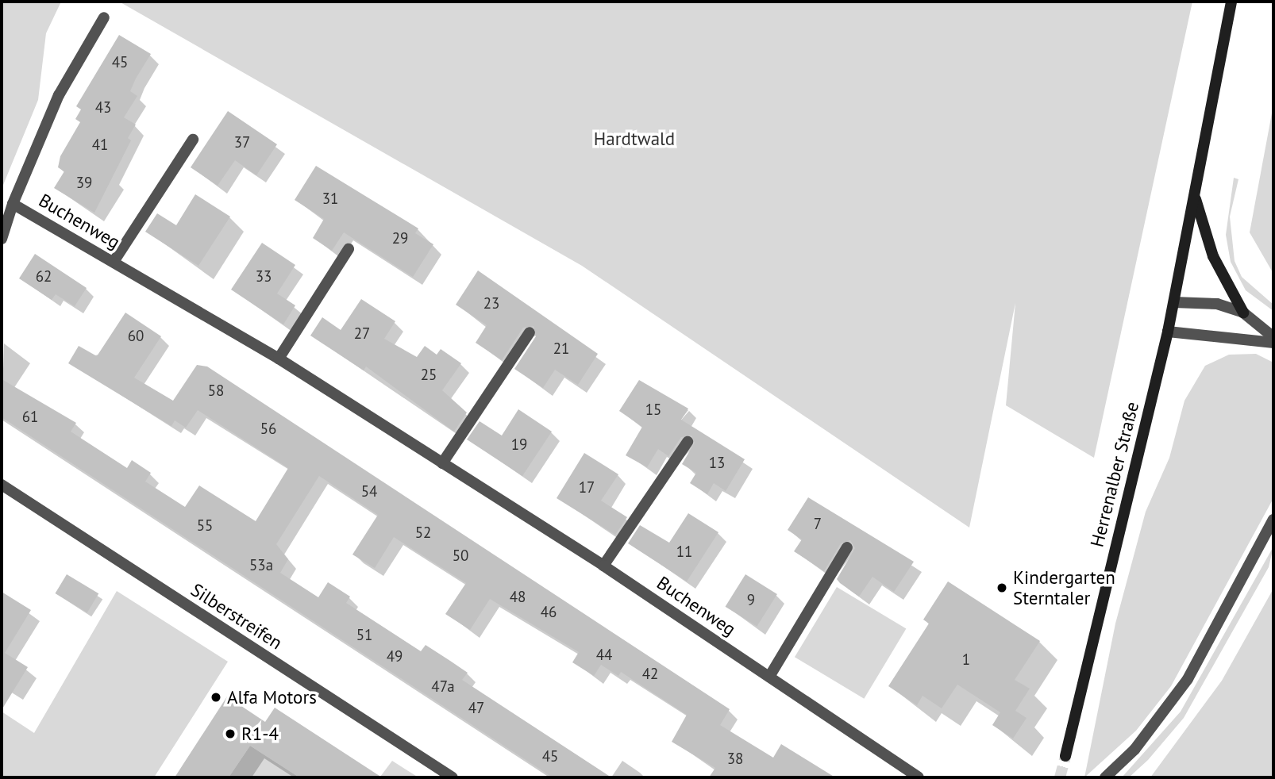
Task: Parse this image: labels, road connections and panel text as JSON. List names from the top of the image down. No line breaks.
{"streets":{"main road":["Herrenalber Straße"],"street":["Buchenweg","Silberstreifen"]},"parks":["Hardtwald"],"places":["Kindergarten Sterntaler","Alfa Motors","R1-4"],"house_numbers":["45","43","37","41","39","31","29","62","33","23","27","60","21","25","58","15","61","56","19","13","17","54","7","55","52","11","50","53a","48","9","46","51","44","49","1","42","47a","47","45","38"]}
